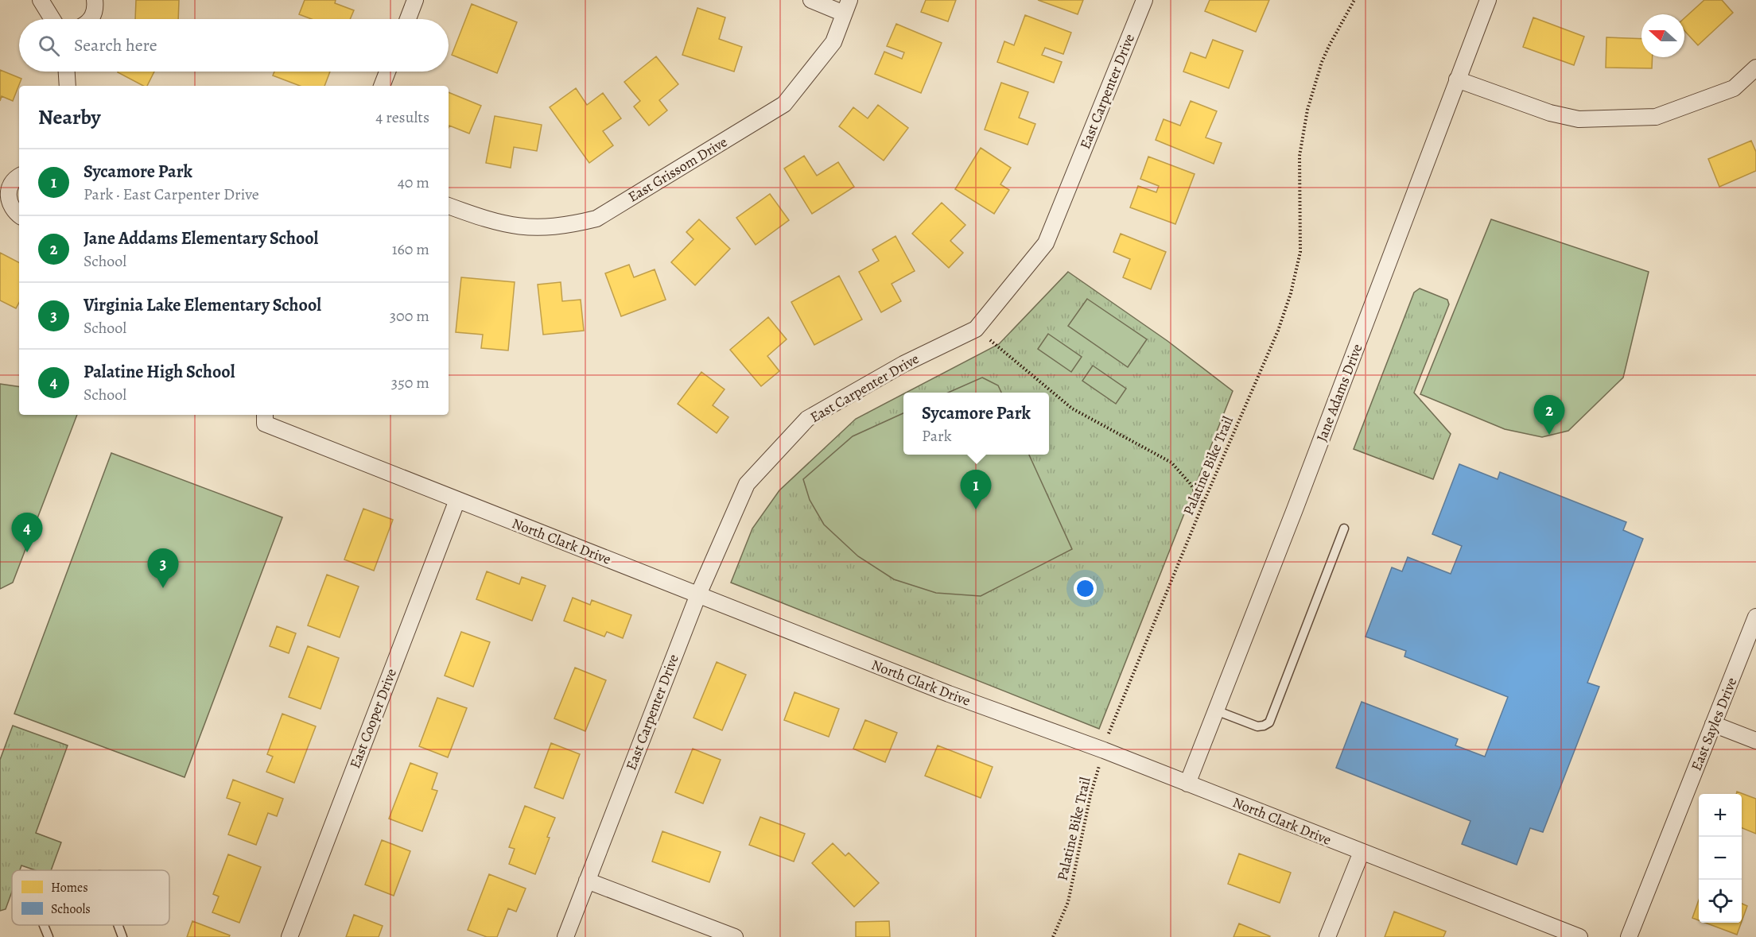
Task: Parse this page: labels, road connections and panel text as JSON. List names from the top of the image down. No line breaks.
{"streets":{"street":["East Carpenter Drive","East Grissom Drive","Jane Adams Drive","North Clark Drive","East Cooper Drive","East Sayles Drive"],"path":["Palatine Bike Trail"]},"crossings":[["East Carpenter Drive","North Clark Drive"],["Jane Adams Drive","North Clark Drive"],["Palatine Bike Trail","North Clark Drive"],["North Clark Drive","East Cooper Drive"]],"legend":["Homes","Schools"],"north":"left","page":{"search":"Search here","heading":["Nearby","4 results"],"list":[{"mark":"1","name":"Sycamore Park","note":"Park · East Carpenter Drive","value":"40 m"},{"mark":"2","name":"Jane Addams Elementary School","note":"School","value":"160 m"},{"mark":"3","name":"Virginia Lake Elementary School","note":"School","value":"300 m"},{"mark":"4","name":"Palatine High School","note":"School","value":"350 m"}],"popup":["Sycamore Park","Park"],"pins":["2","1","4","3"],"map_buttons":["+","−"]}}
